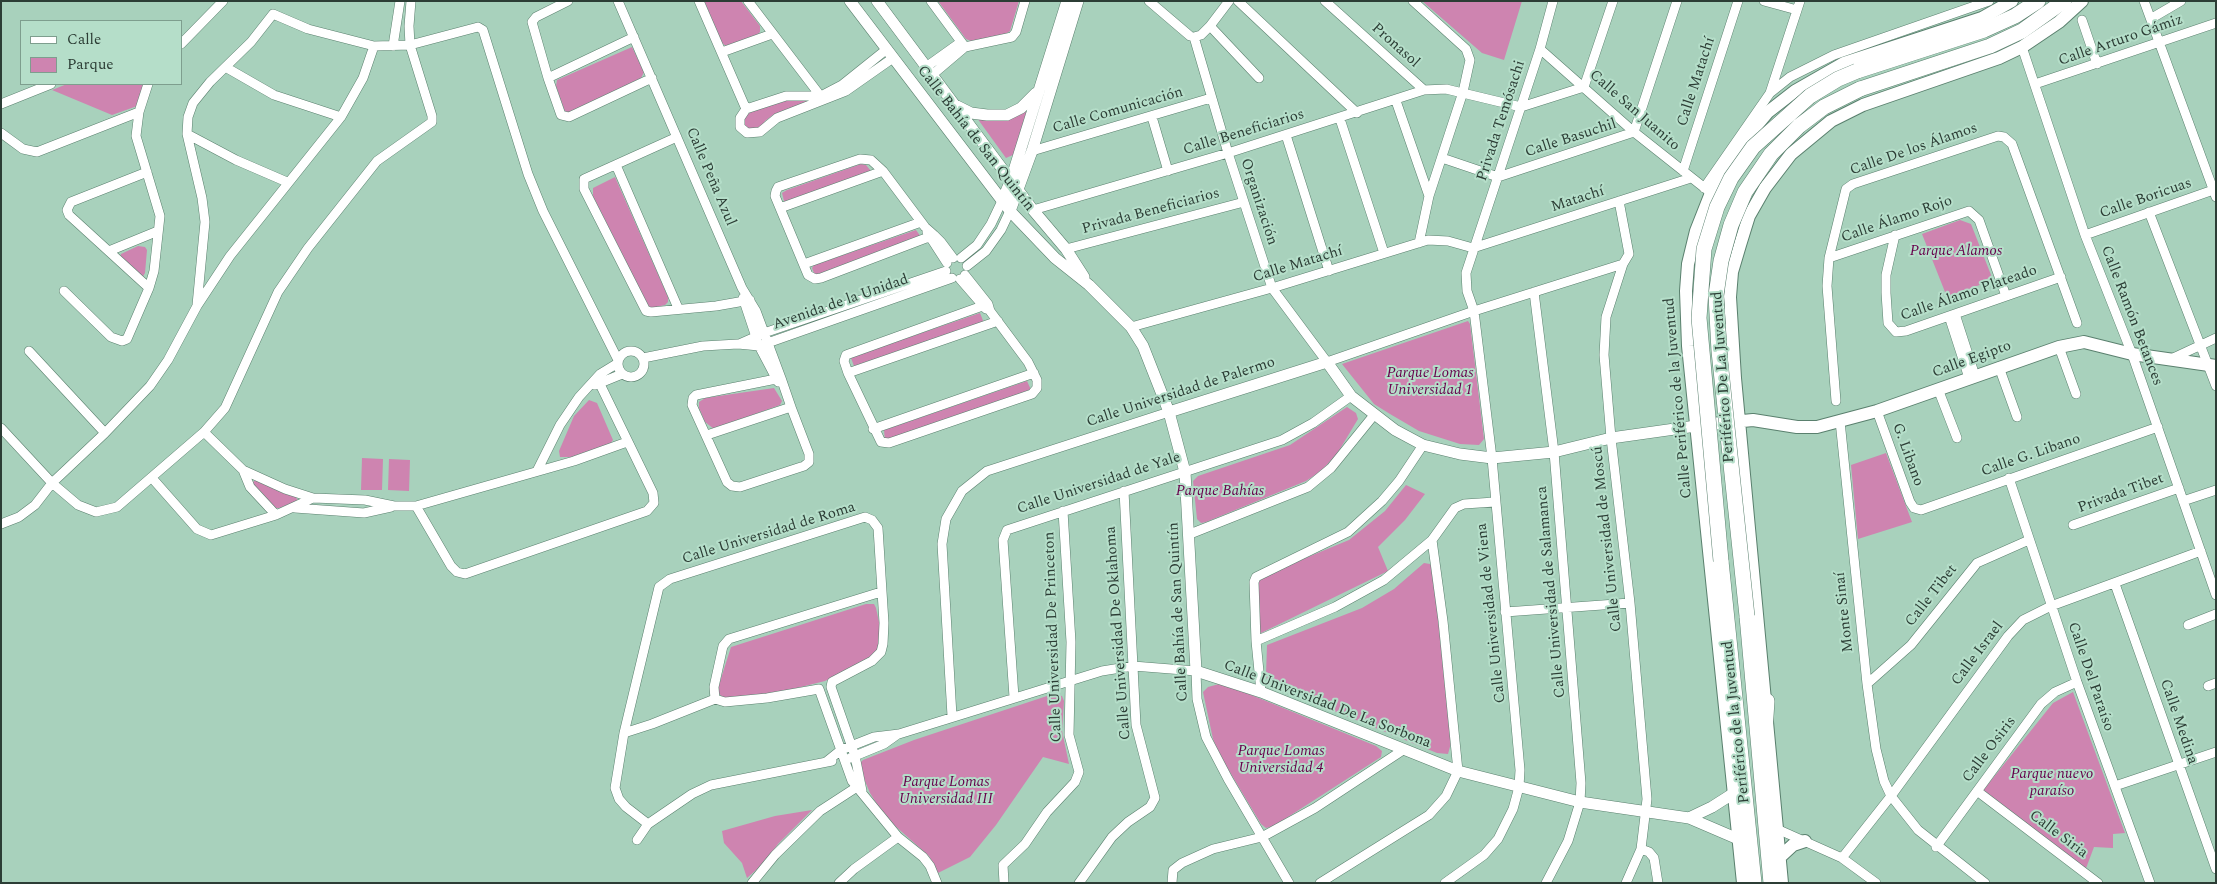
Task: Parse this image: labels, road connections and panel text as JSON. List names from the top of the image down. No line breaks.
{"streets":{"highway":["Periférico De La Juventud","Periférico de la Juventud"],"main road":["Calle Egipto","Calle Periférico de la Juventud"],"street":["Calle Arturo Gámiz","Pronasol","Calle Matachí","Calle Comunicación","Calle San Juanito","Privada Temósachi","Calle Beneficiarios","Calle Bahía de San Quintín","Calle Basuchil","Calle De los Álamos","Calle Peña Azul","Calle Boricuas","Matachí","Organización","Privada Beneficiarios","Calle Álamo Rojo","Calle Álamo Plateado","Avenida de la Unidad","Calle Ramón Betances","Calle Universidad de Palermo","G. Libano","Calle G. Libano","Calle Universidad de Yale","Privada Tibet","Calle Universidad de Roma","Calle Universidad de Moscú","Calle Universidad de Salamanca","Calle Tibet","Monte Sinaí","Calle Universidad de Viena","Calle Universidad De Oklahoma","Calle Universidad De Princeton","Calle Israel","Calle Del Paraíso","Calle Universidad De La Sorbona","Calle Medina","Calle Osiris","Calle Siria"]},"crossings":[["Calle Arturo Gámiz","Calle Ramón Betances"],["Pronasol","Calle Beneficiarios"],["Calle Matachí","Calle San Juanito"],["Calle Matachí","Privada Temósachi"],["Calle Matachí","Calle Bahía de San Quintín"],["Calle Matachí","Matachí"],["Calle Matachí","Organización"],["Calle Comunicación","Organización"],["Calle San Juanito","Privada Temósachi"],["Calle San Juanito","Calle Basuchil"],["Calle San Juanito","Matachí"],["Calle San Juanito","Calle Periférico de la Juventud"],["Privada Temósachi","Calle Beneficiarios"],["Privada Temósachi","Calle Basuchil"],["Privada Temósachi","Matachí"],["Privada Temósachi","Calle Universidad de Palermo"],["Privada Temósachi","Calle Universidad de Viena"],["Calle Beneficiarios","Calle Bahía de San Quintín"],["Calle Beneficiarios","Organización"],["Calle Bahía de San Quintín","Privada Beneficiarios"],["Calle Bahía de San Quintín","Avenida de la Unidad"],["Calle Bahía de San Quintín","Calle Universidad de Palermo"],["Calle Bahía de San Quintín","Calle Universidad de Yale"],["Calle Bahía de San Quintín","Calle Universidad De La Sorbona"],["Calle De los Álamos","Calle Álamo Rojo"],["Calle De los Álamos","Calle Álamo Plateado"],["Calle Peña Azul","Avenida de la Unidad"],["Calle Boricuas","Calle Ramón Betances"],["Organización","Privada Beneficiarios"],["Organización","Calle Universidad de Palermo"],["Calle Álamo Rojo","Calle Álamo Plateado"],["Calle Ramón Betances","Calle Egipto"],["Calle Ramón Betances","Calle G. Libano"],["Calle Ramón Betances","Privada Tibet"],["Calle Ramón Betances","Calle Israel"],["Calle Egipto","Calle Periférico de la Juventud"],["Calle Egipto","G. Libano"],["Calle Egipto","Monte Sinaí"],["Periférico De La Juventud","Periférico de la Juventud"],["Calle Universidad de Palermo","Calle Universidad de Moscú"],["Calle Universidad de Palermo","Calle Universidad de Salamanca"],["Calle Universidad de Palermo","Calle Universidad de Viena"],["Calle Universidad de Palermo","Calle Universidad De La Sorbona"],["Calle Periférico de la Juventud","Periférico de la Juventud"],["G. Libano","Calle G. Libano"],["Calle G. Libano","Calle Del Paraíso"],["Calle Universidad de Yale","Calle Universidad De Oklahoma"],["Calle Universidad de Yale","Calle Universidad De Princeton"],["Calle Universidad de Yale","Calle Universidad De La Sorbona"],["Calle Universidad de Moscú","Calle Universidad De La Sorbona"],["Calle Universidad de Salamanca","Calle Universidad De La Sorbona"],["Calle Tibet","Monte Sinaí"],["Calle Tibet","Calle Del Paraíso"],["Monte Sinaí","Calle Israel"],["Monte Sinaí","Calle Osiris"],["Calle Universidad de Viena","Calle Universidad De La Sorbona"],["Calle Universidad De Oklahoma","Calle Universidad De La Sorbona"],["Calle Universidad De Princeton","Calle Universidad De La Sorbona"],["Calle Israel","Calle Del Paraíso"],["Calle Israel","Calle Medina"],["Calle Del Paraíso","Calle Osiris"],["Calle Universidad De La Sorbona","Periférico de la Juventud"],["Calle Osiris","Calle Siria"]],"parks":["Parque Alamos","Parque Lomas Universidad 1","Parque Bahías","Parque Lomas Universidad 4","Parque nuevo paraíso","Parque Lomas Universidad III"],"legend":["Calle","Parque"]}
